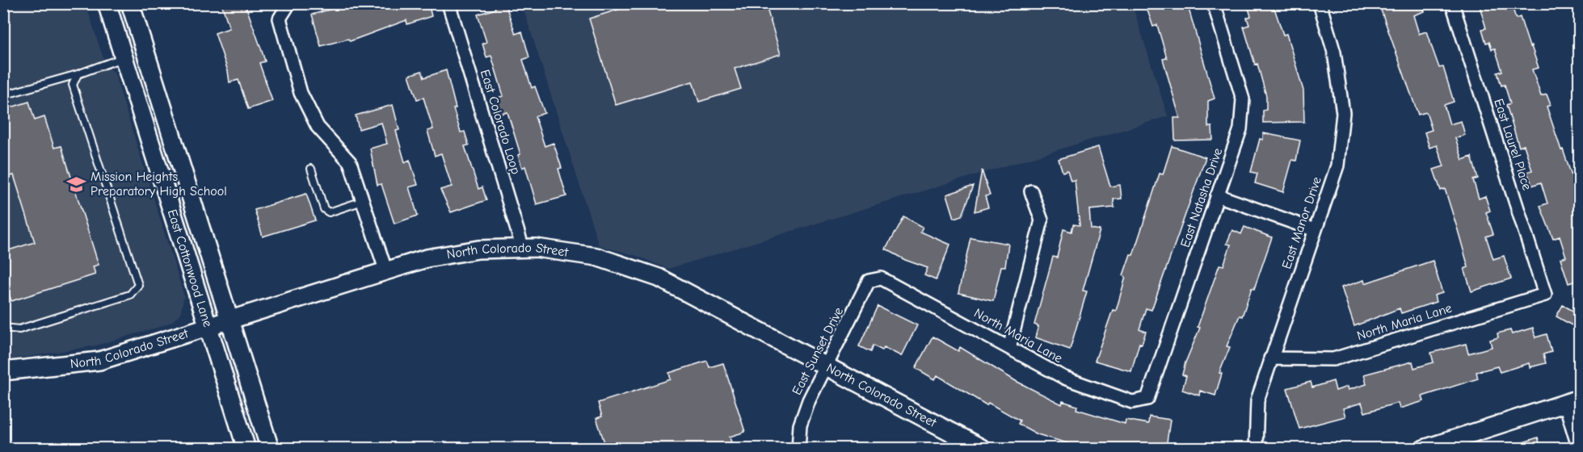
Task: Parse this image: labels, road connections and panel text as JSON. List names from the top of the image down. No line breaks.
{"streets":{"street":["East Colorado Loop","East Laurel Place","East Natasha Drive","East Manor Drive","North Colorado Street","East Cottonwood Lane","North Maria Lane","East Sunset Drive"]},"crossings":[["East Colorado Loop","North Colorado Street"],["East Laurel Place","North Maria Lane"],["East Natasha Drive","North Maria Lane"],["East Manor Drive","North Maria Lane"],["North Colorado Street","East Cottonwood Lane"],["North Colorado Street","East Sunset Drive"],["North Maria Lane","East Sunset Drive"]],"places":{"school or university":["Mission Heights Preparatory High School"]}}
